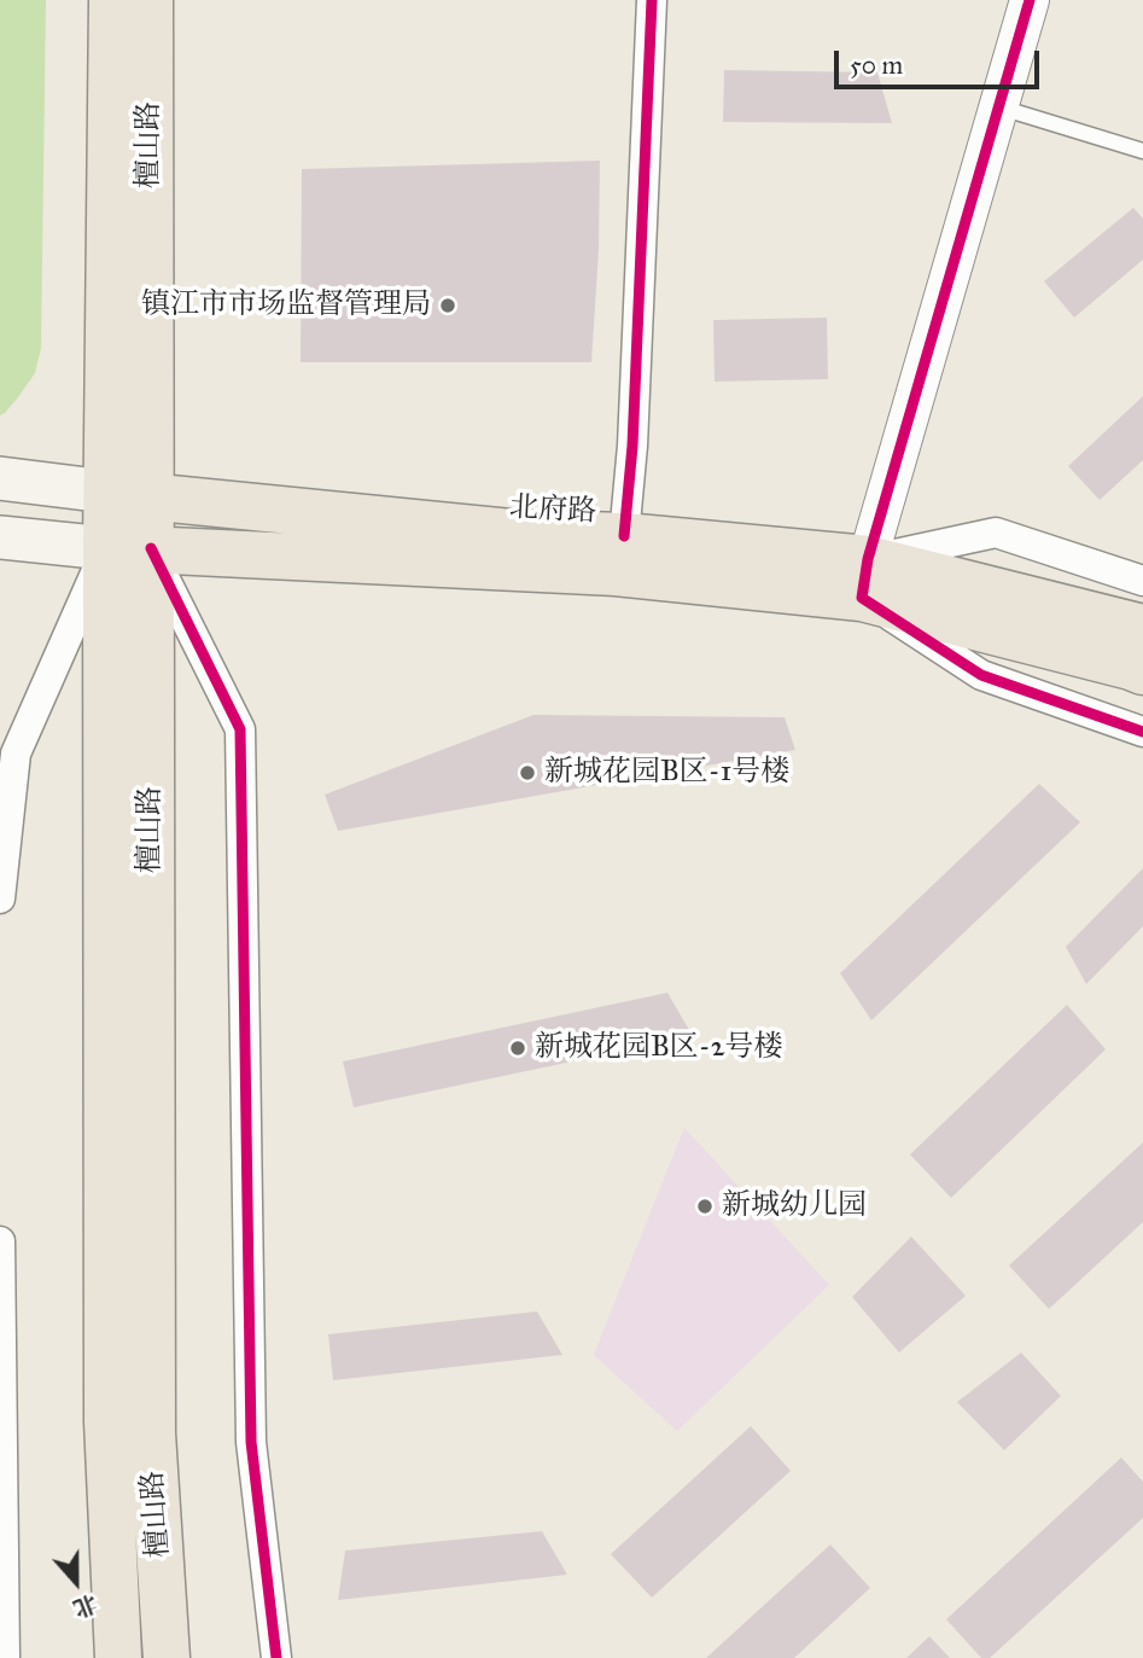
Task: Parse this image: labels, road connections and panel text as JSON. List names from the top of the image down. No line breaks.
{"streets":{"main road":["檀山路","北府路"]},"crossings":[["檀山路","北府路"]],"places":["镇江市市场监督管理局","新城花园B区-1号楼","新城花园B区-2号楼","新城幼儿园"],"scale_bar":"50 m","north":"bottom"}
